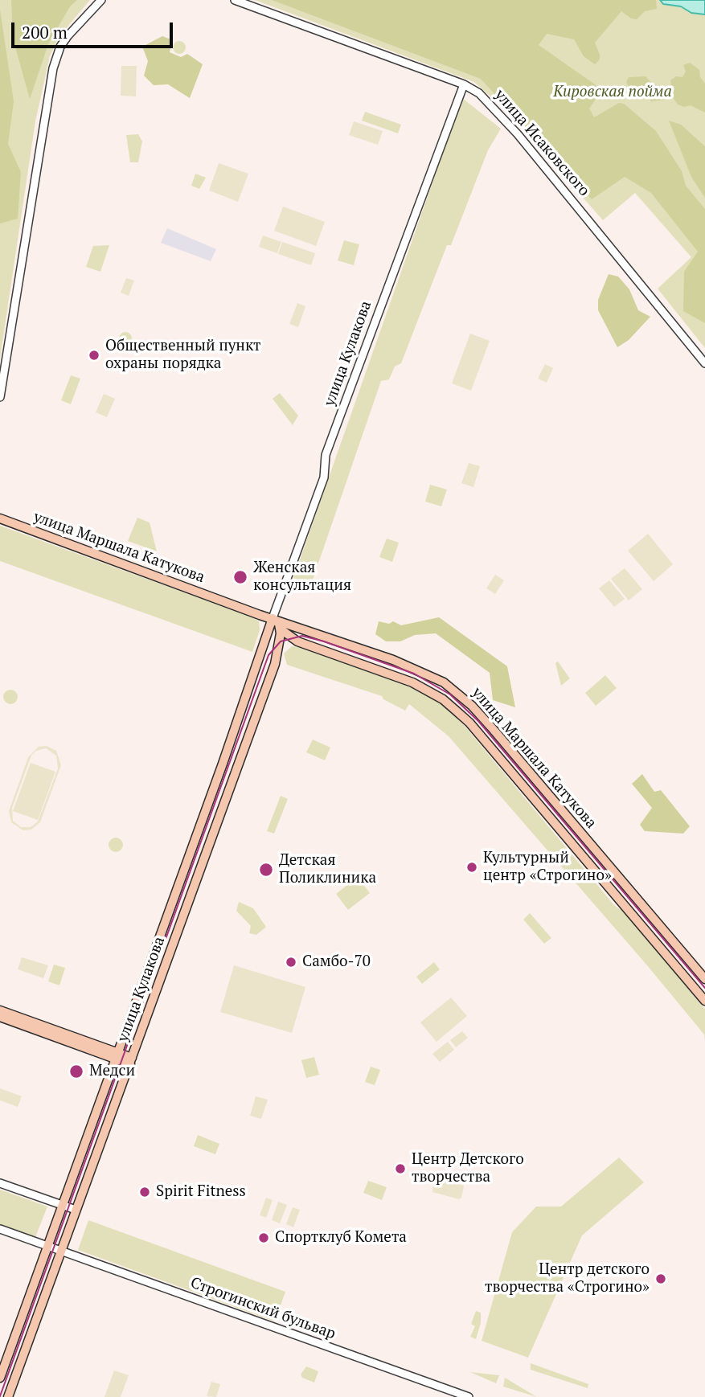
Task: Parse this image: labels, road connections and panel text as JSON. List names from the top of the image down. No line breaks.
{"streets":{"main road":["улица Кулакова","улица Маршала Катукова"],"street":["улица Исаковского","Строгинский бульвар"]},"crossings":[["улица Исаковского","улица Кулакова"],["улица Кулакова","улица Маршала Катукова"],["улица Кулакова","Строгинский бульвар"]],"parks":["Кировская пойма"],"places":["Общественный пункт охраны порядка","Женская консультация","Культурный центр «Строгино»","Детская Поликлиника","Самбо-70","Медси","Центр Детского творчества","Spirit Fitness","Спортклуб Комета","Центр детского творчества «Строгино»"],"scale_bar":"200 m"}
